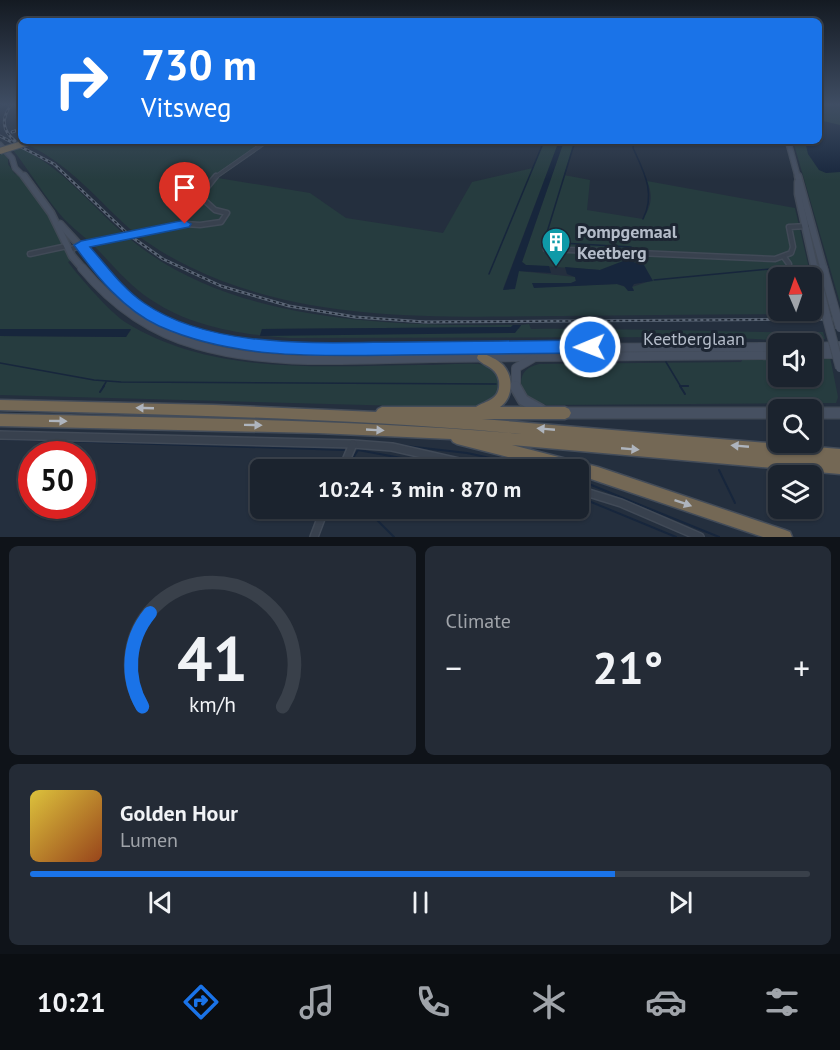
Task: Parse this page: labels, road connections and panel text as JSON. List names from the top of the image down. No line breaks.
{"streets":{"main road":["Keetberglaan"]},"places":{"building":["Pompgemaal Keetberg"]},"north":"top","page":{"turn":["730 m","Vitsweg"],"limit":"50","trip":"10:24 · 3 min · 870 m","tile":"Climate","heat":["−","21°","+"],"song":["Golden Hour","Lumen"],"tabs":"10:21","gauge":["41","km/h"]}}
